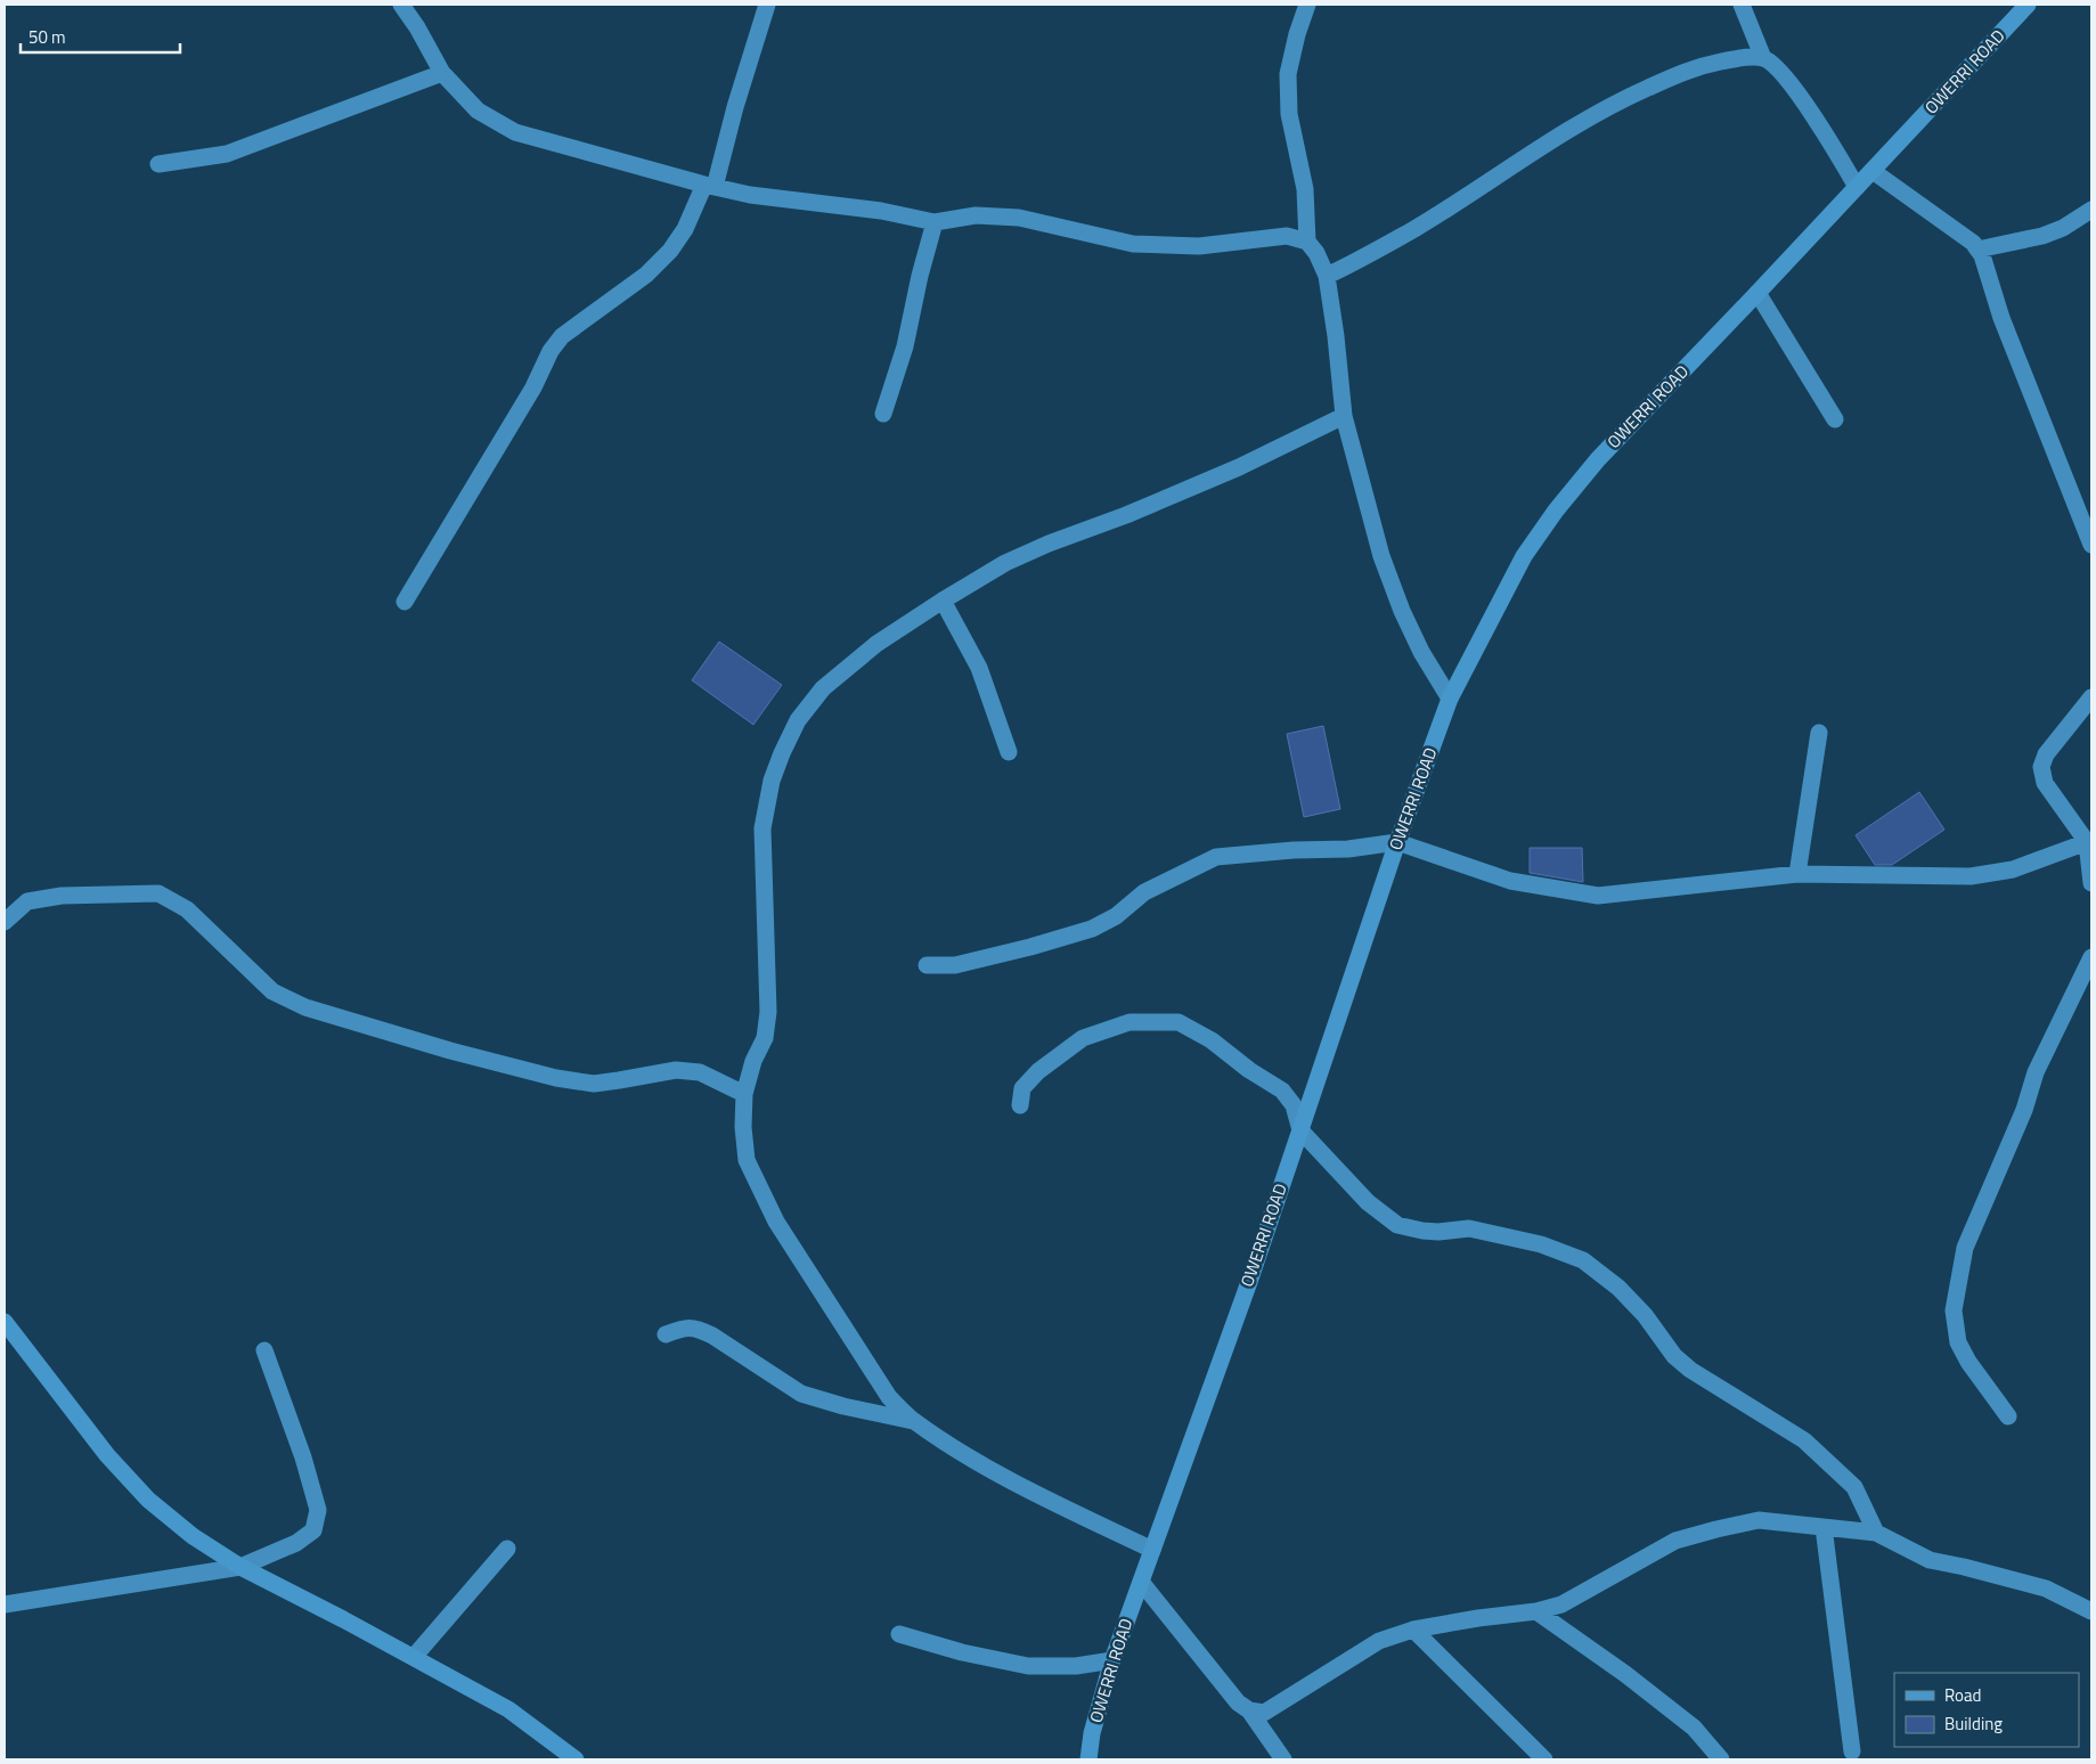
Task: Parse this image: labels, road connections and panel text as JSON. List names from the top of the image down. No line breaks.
{"streets":{"main road":["OWERRI ROAD"]},"legend":["Road","Building"],"scale_bar":"50 m"}
